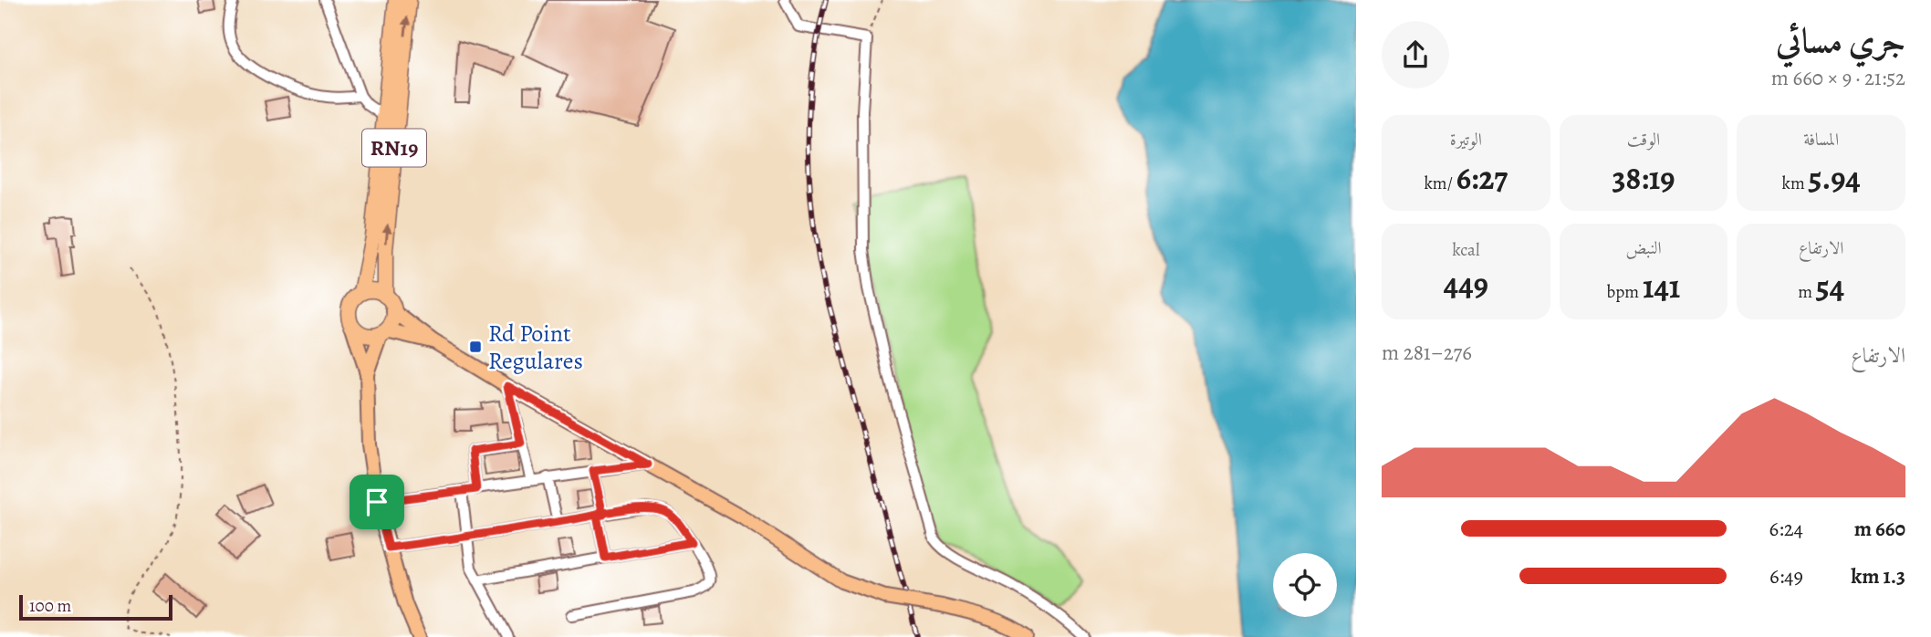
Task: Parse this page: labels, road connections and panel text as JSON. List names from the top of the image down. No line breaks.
{"streets":{"highway":["RN19"]},"places":{"transit":["Rd Point Regulares"]},"scale_bar":"100 m","page":{"heading":["جري مسائي","21:52 · 9 × 660 m"],"stats":[["المسافة","5.94 km"],["الوقت","38:19"],["الوتيرة","6:27 /km"],["الارتفاع","54 m"],["النبض","141 bpm"],["kcal","449"]],"chart":["الارتفاع","276–281 m"],"list":[{"name":"660 m","note":"6:24"},{"name":"1.3 km","note":"6:49"}],"scale":"100 m"}}
